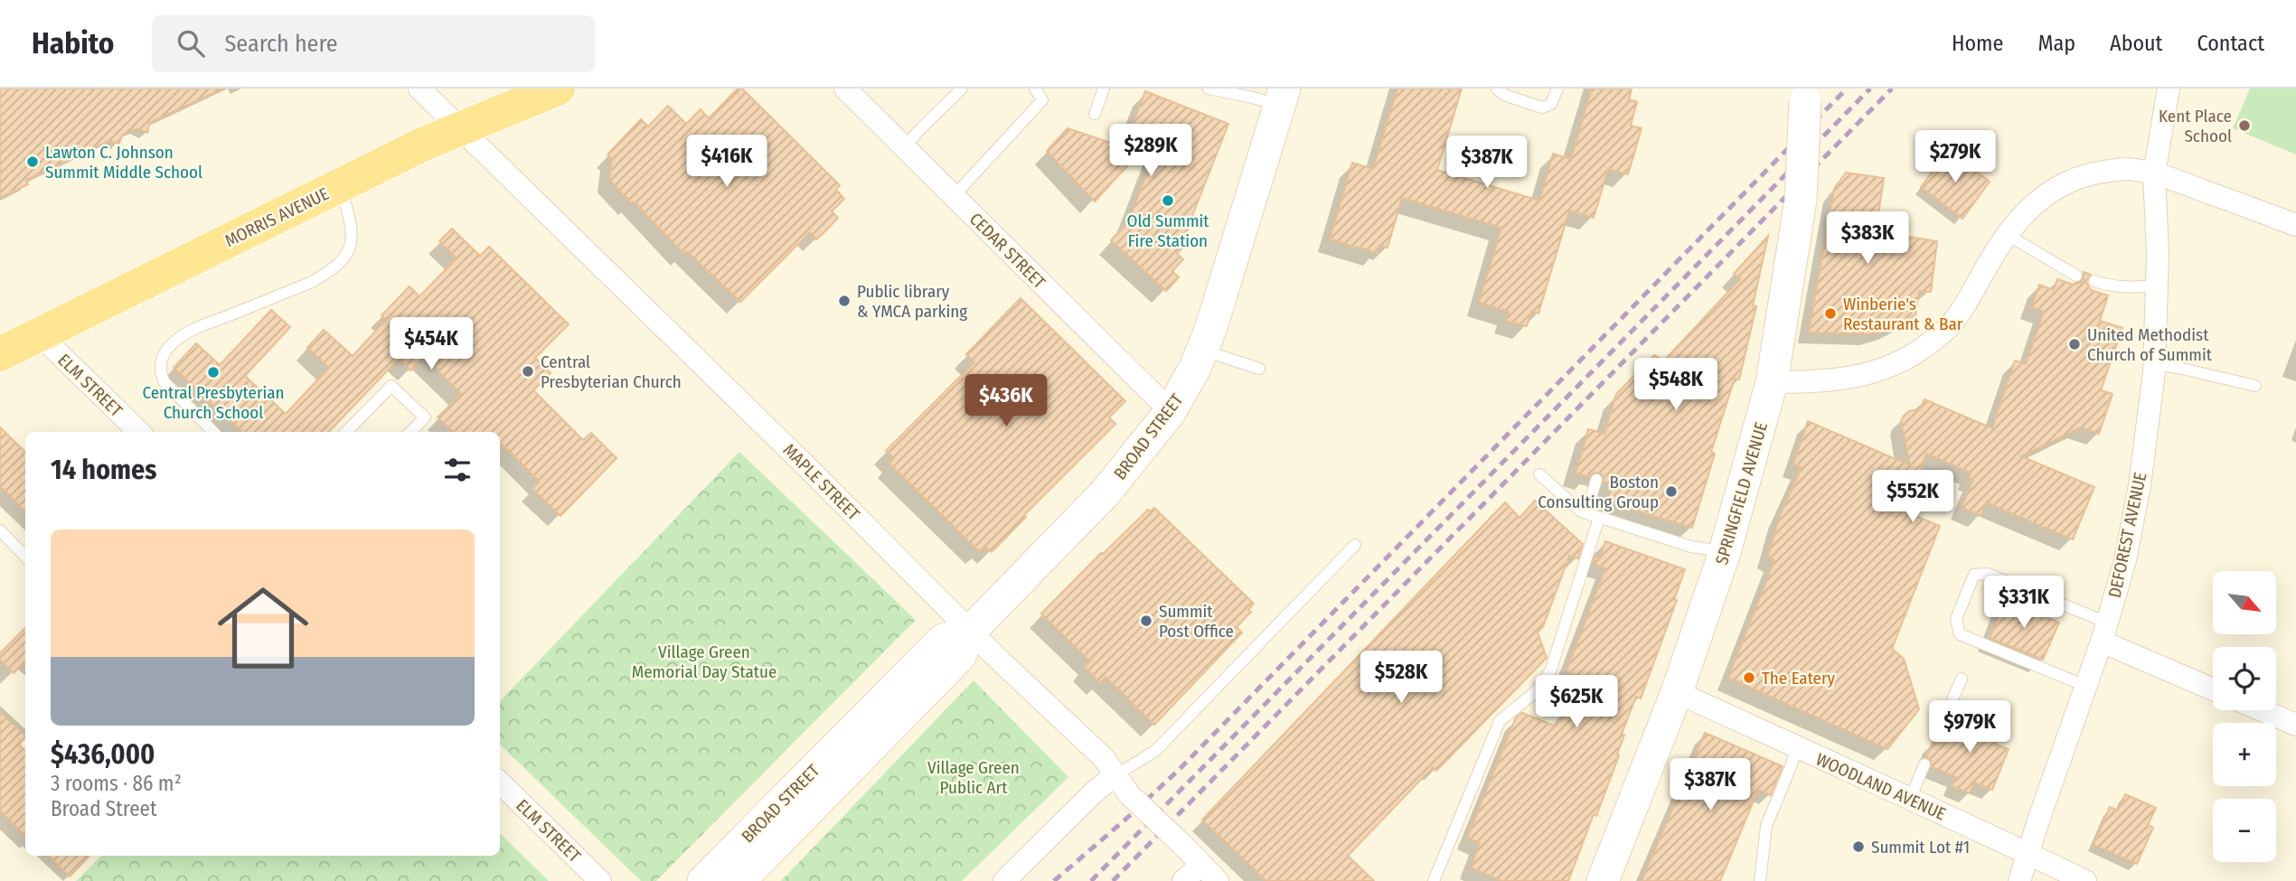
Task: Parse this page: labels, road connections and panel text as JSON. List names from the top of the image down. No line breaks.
{"streets":{"main road":["MORRIS AVENUE","BROAD STREET","SPRINGFIELD AVENUE"],"street":["CEDAR STREET","ELM STREET","MAPLE STREET","DEFOREST AVENUE","WOODLAND AVENUE"]},"crossings":[["MORRIS AVENUE","ELM STREET"],["MORRIS AVENUE","MAPLE STREET"],["CEDAR STREET","BROAD STREET"],["BROAD STREET","MAPLE STREET"],["SPRINGFIELD AVENUE","WOODLAND AVENUE"],["DEFOREST AVENUE","WOODLAND AVENUE"]],"parks":["Village Green Memorial Day Statue","Village Green Public Art"],"places":["Kent Place School","Lawton C. Johnson Summit Middle School","Old Summit Fire Station","Public library & YMCA parking","Winberie's Restaurant & Bar","United Methodist Church of Summit","Central Presbyterian Church","Central Presbyterian Church School","Boston Consulting Group","Summit Post Office","The Eatery","Summit Lot #1"],"north":"bottom right","page":{"header":"Habito","search":"Search here","nav":["Home","Map","About","Contact"],"price":["$289K","$279K","$416K","$387K","$383K","$454K","$548K","$436K","$552K","$331K","$528K","$625K","$979K","$387K"],"heading":"14 homes","list":[{"name":"$436,000","note":"3 rooms · 86 m² · Broad Street"}],"map_buttons":["+","−"]}}
